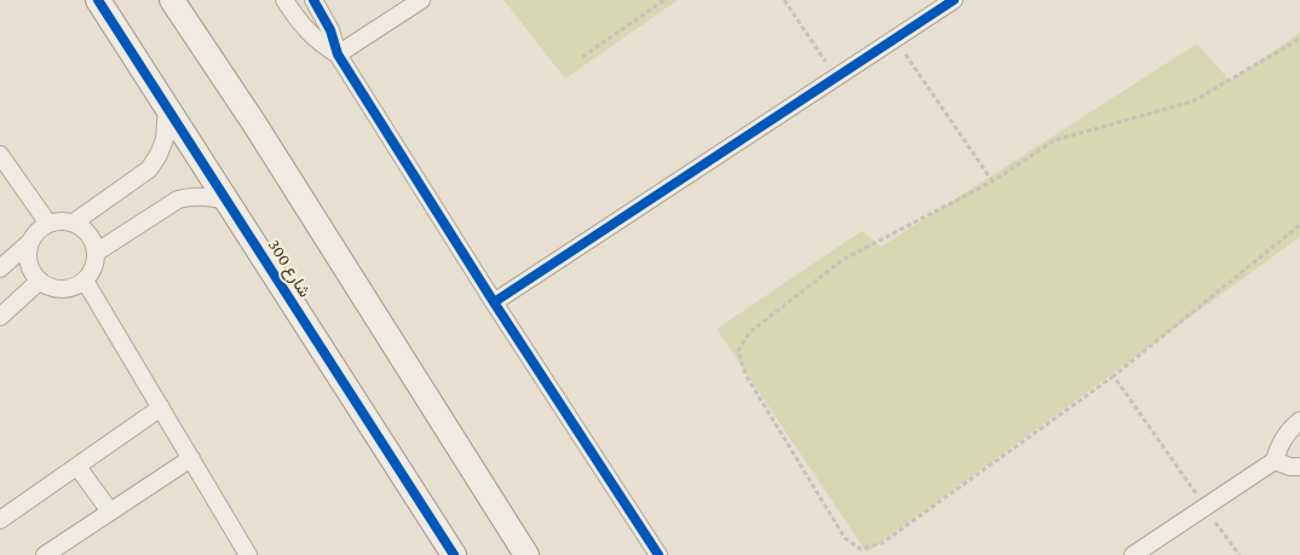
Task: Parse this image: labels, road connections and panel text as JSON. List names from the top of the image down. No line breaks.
{"streets":{"street":["شارع 300"]}}
